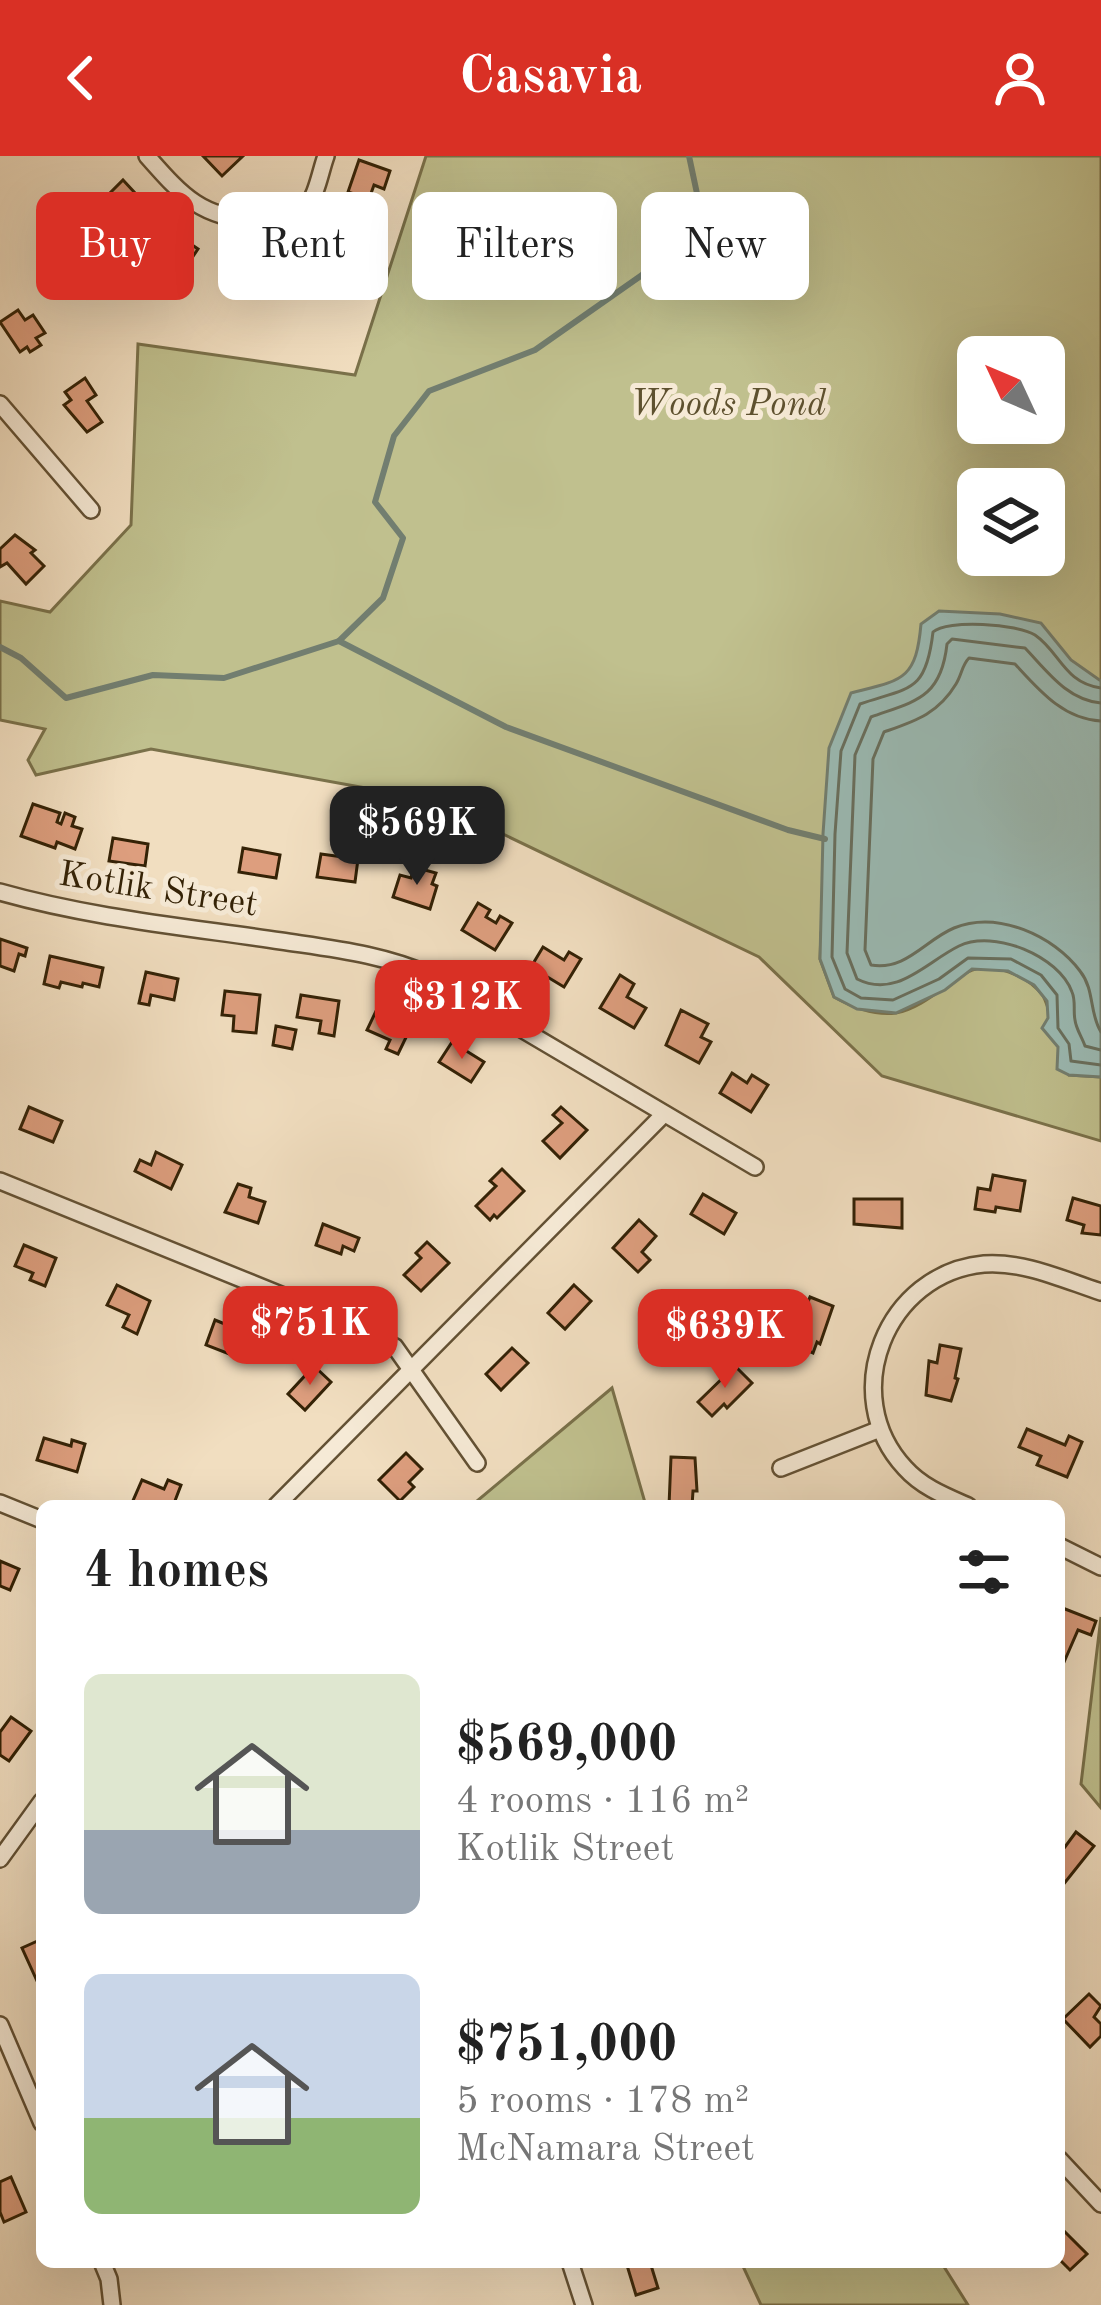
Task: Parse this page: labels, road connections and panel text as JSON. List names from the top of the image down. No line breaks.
{"streets":{"street":["Kotlik Street"]},"parks":["Woods Pond"],"north":"top left","page":{"header":"Casavia","chip":["Buy","Rent","Filters","New"],"price":["$569K","$312K","$751K","$639K"],"heading":"4 homes","list":[{"name":"$569,000","note":"4 rooms · 116 m² · Kotlik Street"},{"name":"$751,000","note":"5 rooms · 178 m² · McNamara Street"}]}}
